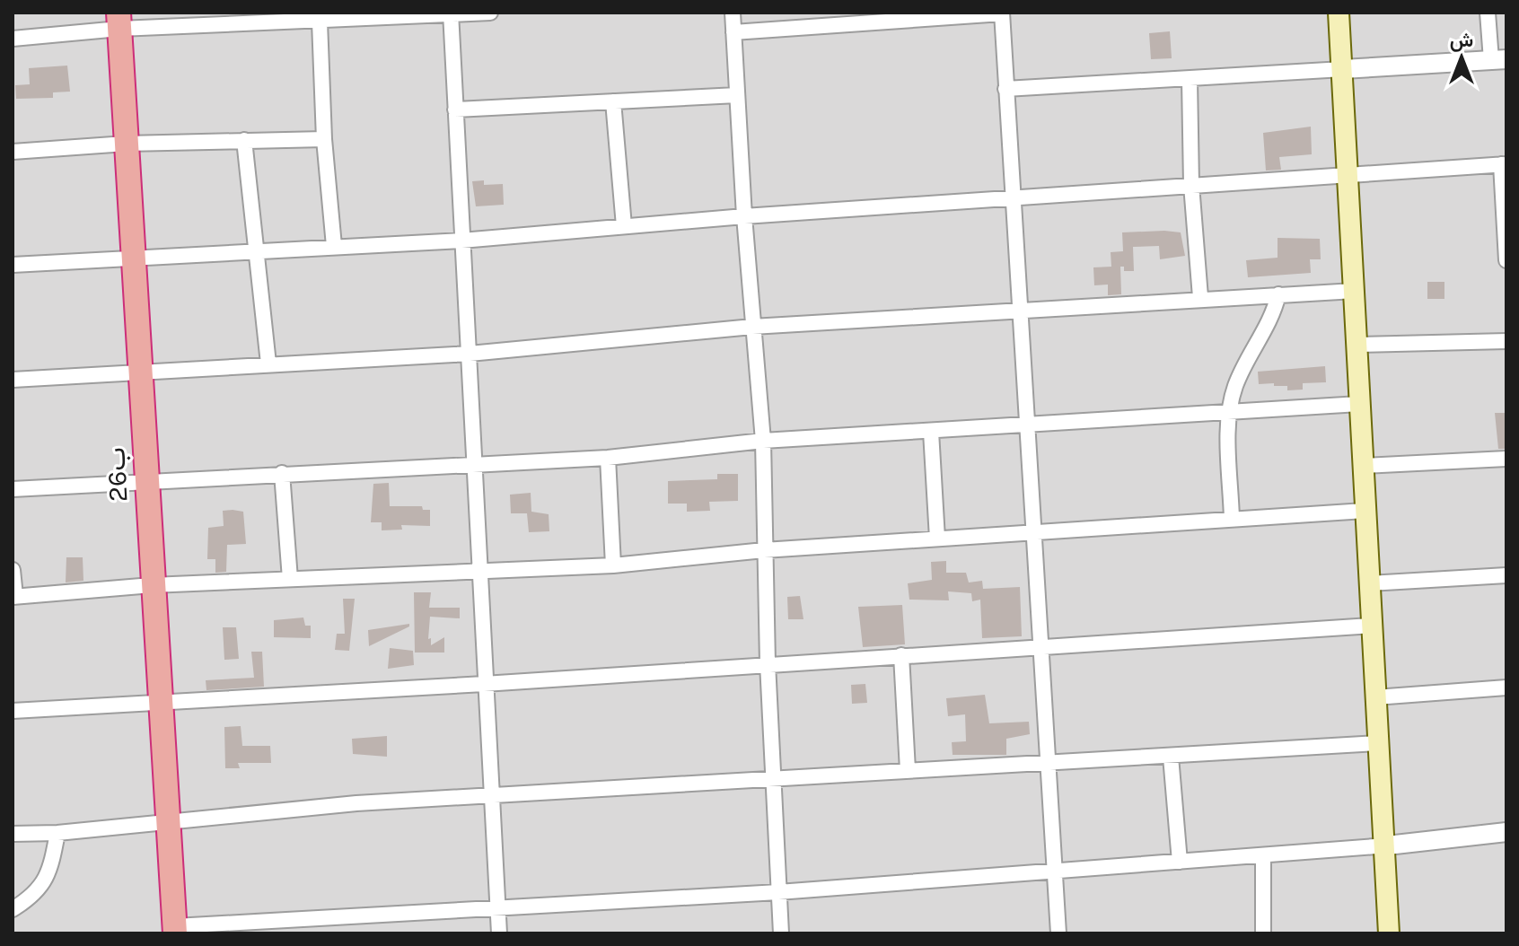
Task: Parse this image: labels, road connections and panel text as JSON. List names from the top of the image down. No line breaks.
{"streets":{"highway":["26ب"]},"north":"top"}
